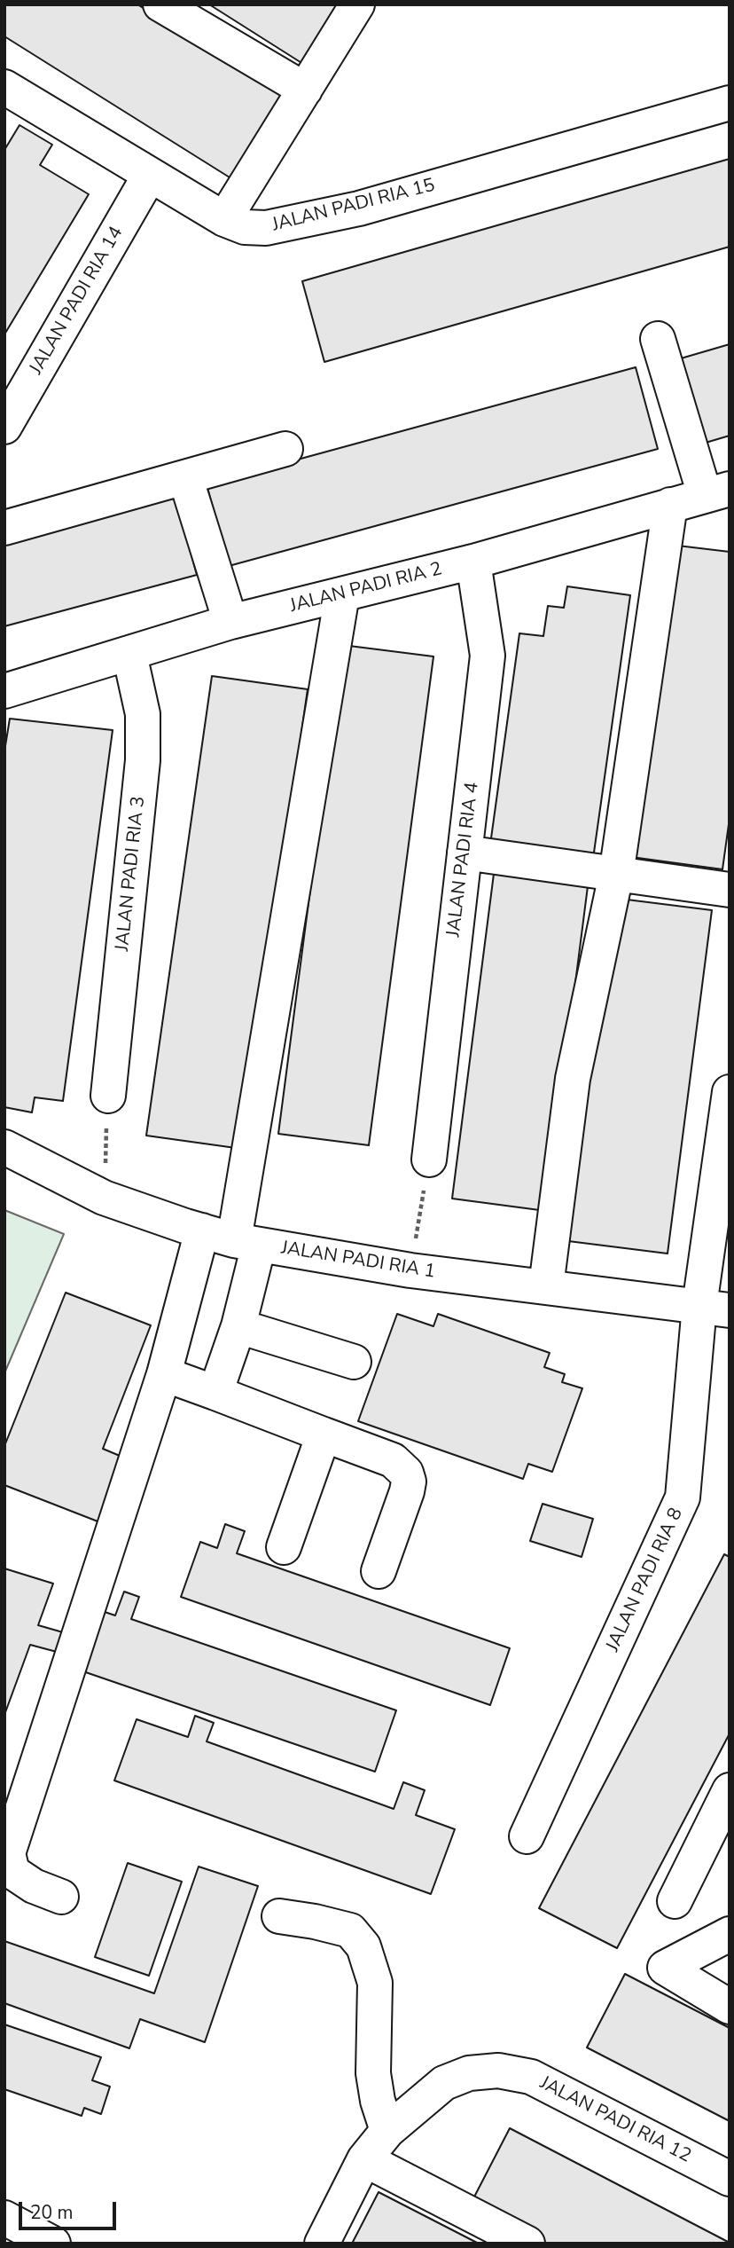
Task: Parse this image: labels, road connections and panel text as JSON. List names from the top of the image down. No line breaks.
{"streets":{"street":["JALAN PADI RIA 15","JALAN PADI RIA 14","JALAN PADI RIA 2","JALAN PADI RIA 4","JALAN PADI RIA 3","JALAN PADI RIA 1","JALAN PADI RIA 8","JALAN PADI RIA 12"]},"crossings":[["JALAN PADI RIA 15","JALAN PADI RIA 14"],["JALAN PADI RIA 2","JALAN PADI RIA 4"],["JALAN PADI RIA 2","JALAN PADI RIA 3"],["JALAN PADI RIA 1","JALAN PADI RIA 8"]],"scale_bar":"20 m"}
